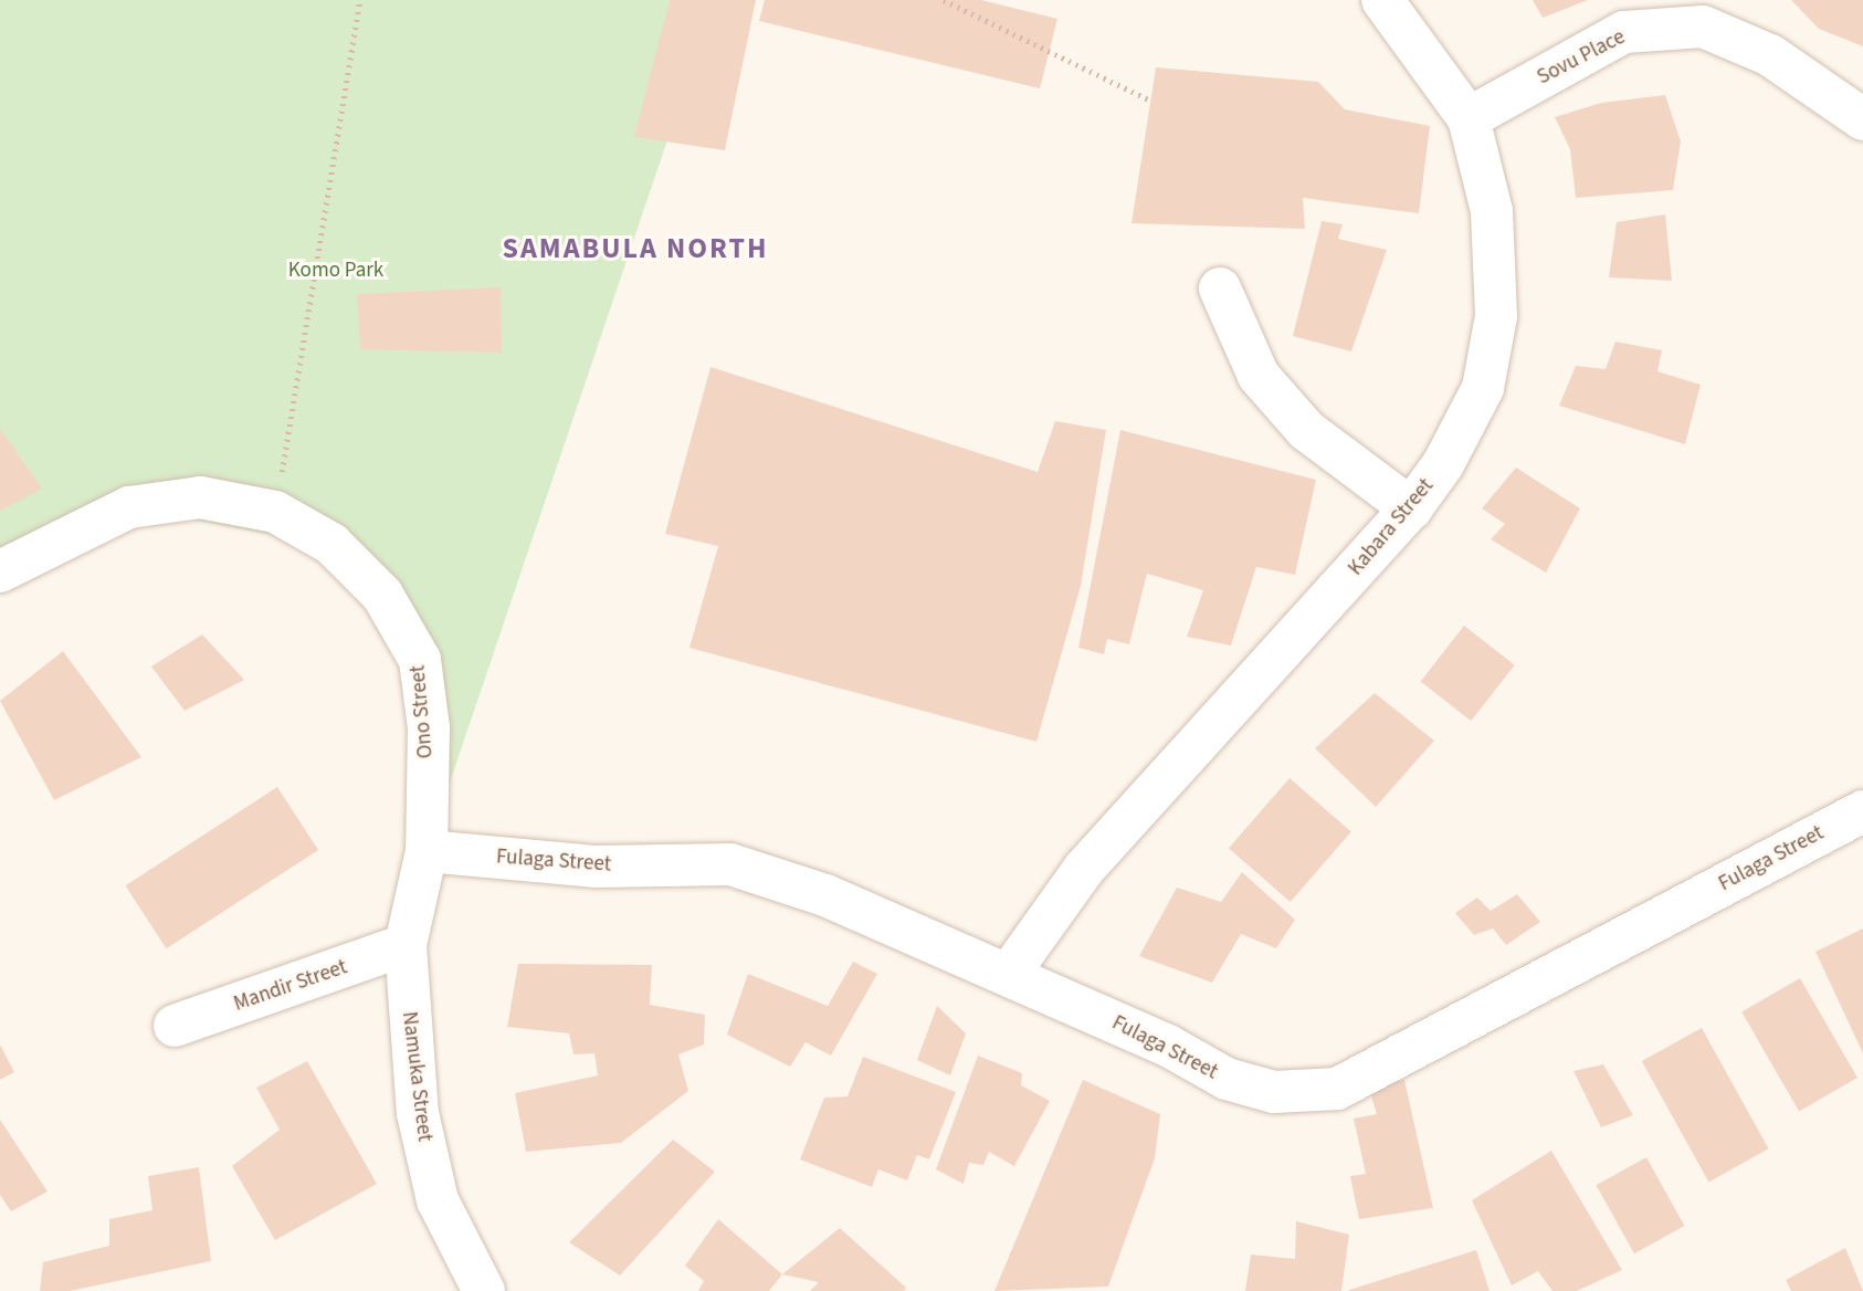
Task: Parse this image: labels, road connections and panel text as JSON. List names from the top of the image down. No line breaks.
{"streets":{"street":["Sovu Place","Kabara Street","Ono Street","Fulaga Street","Mandir Street","Namuka Street"]},"crossings":[["Sovu Place","Kabara Street"],["Kabara Street","Fulaga Street"],["Ono Street","Fulaga Street"],["Ono Street","Namuka Street"],["Fulaga Street","Namuka Street"],["Mandir Street","Namuka Street"]],"districts":["SAMABULA NORTH"],"parks":["Komo Park"]}
